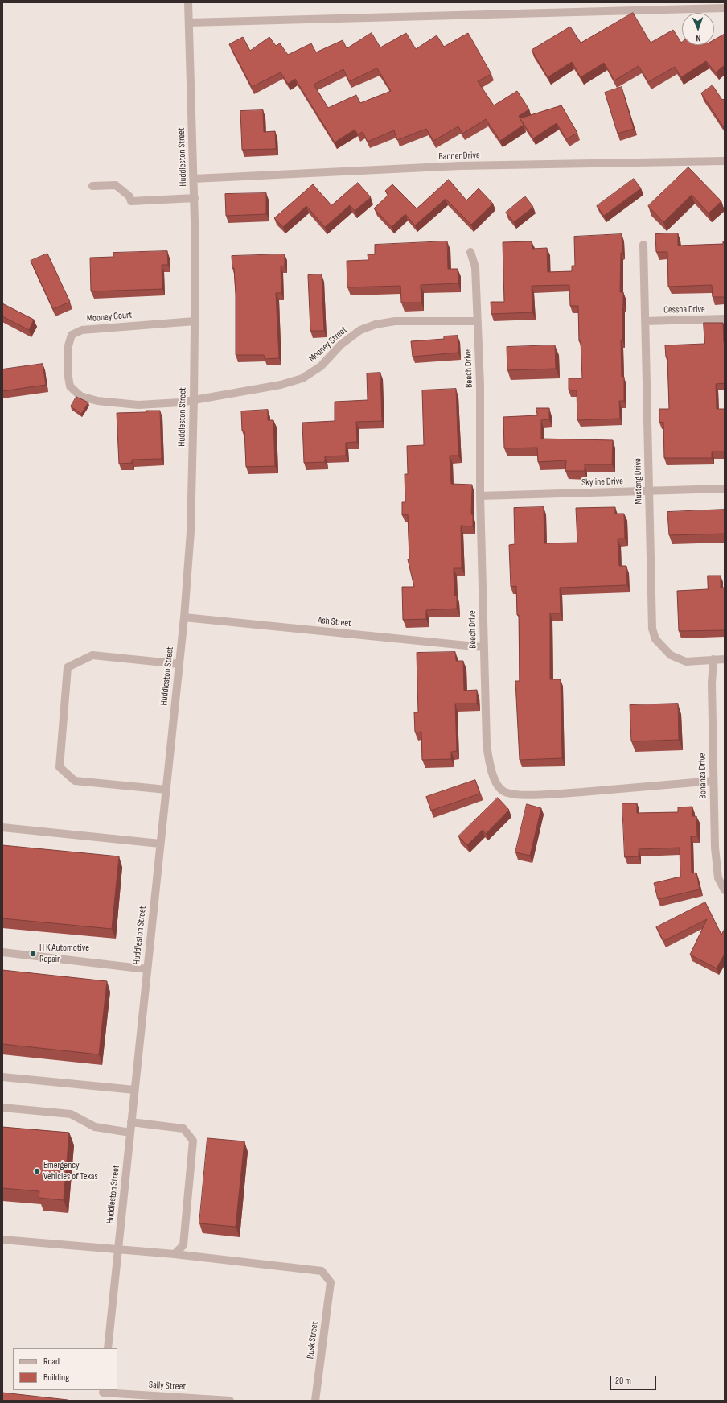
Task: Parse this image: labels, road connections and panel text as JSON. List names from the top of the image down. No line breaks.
{"streets":{"street":["Banner Drive","Huddleston Street","Cessna Drive","Mooney Court","Mooney Street","Beech Drive","Mustang Drive","Skyline Drive","Ash Street","Bonanza Drive","Rusk Street","Sally Street"]},"crossings":[["Banner Drive","Huddleston Street"],["Huddleston Street","Mooney Court"],["Huddleston Street","Mooney Street"],["Huddleston Street","Ash Street"],["Cessna Drive","Mustang Drive"],["Mooney Court","Mooney Street"],["Mooney Street","Beech Drive"],["Beech Drive","Skyline Drive"],["Beech Drive","Ash Street"],["Beech Drive","Bonanza Drive"],["Mustang Drive","Skyline Drive"],["Mustang Drive","Bonanza Drive"]],"places":["H K Automotive Repair","Emergency Vehicles of Texas"],"legend":["Road","Building"],"scale_bar":"20 m","north":"bottom"}
